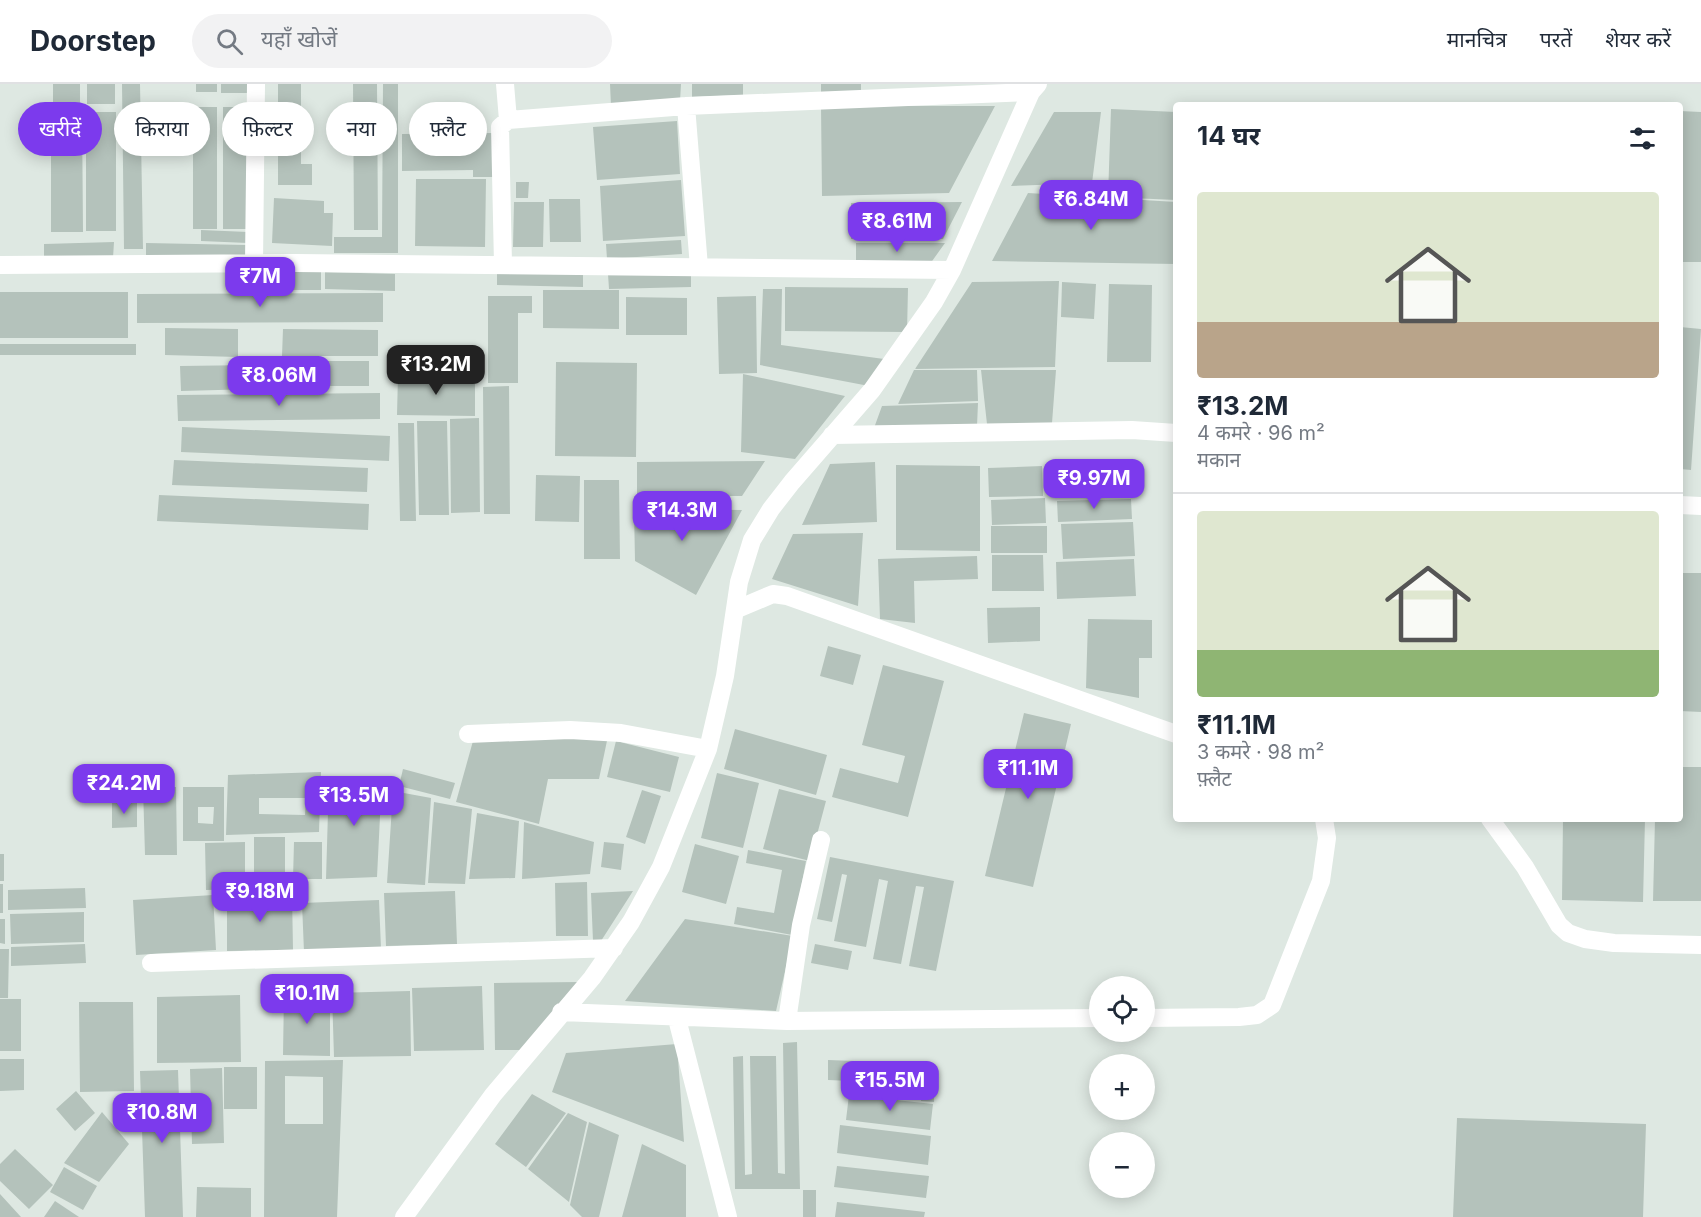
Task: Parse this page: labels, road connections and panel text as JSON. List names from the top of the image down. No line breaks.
{"page":{"header":"Doorstep","search":"यहाँ खोजें","nav":["मानचित्र","परतें","शेयर करें"],"chip":["खरीदें","किराया","फ़िल्टर","नया","फ़्लैट"],"heading":"14 घर","list":[{"name":"₹13.2M","note":"4 कमरे · 96 m² · मकान"},{"name":"₹11.1M","note":"3 कमरे · 98 m² · फ़्लैट"}],"price":["₹6.84M","₹8.61M","₹7M","₹13.2M","₹8.06M","₹9.97M","₹14.3M","₹11.1M","₹24.2M","₹13.5M","₹9.18M","₹10.1M","₹15.5M","₹10.8M"],"map_buttons":["+","−"]}}
